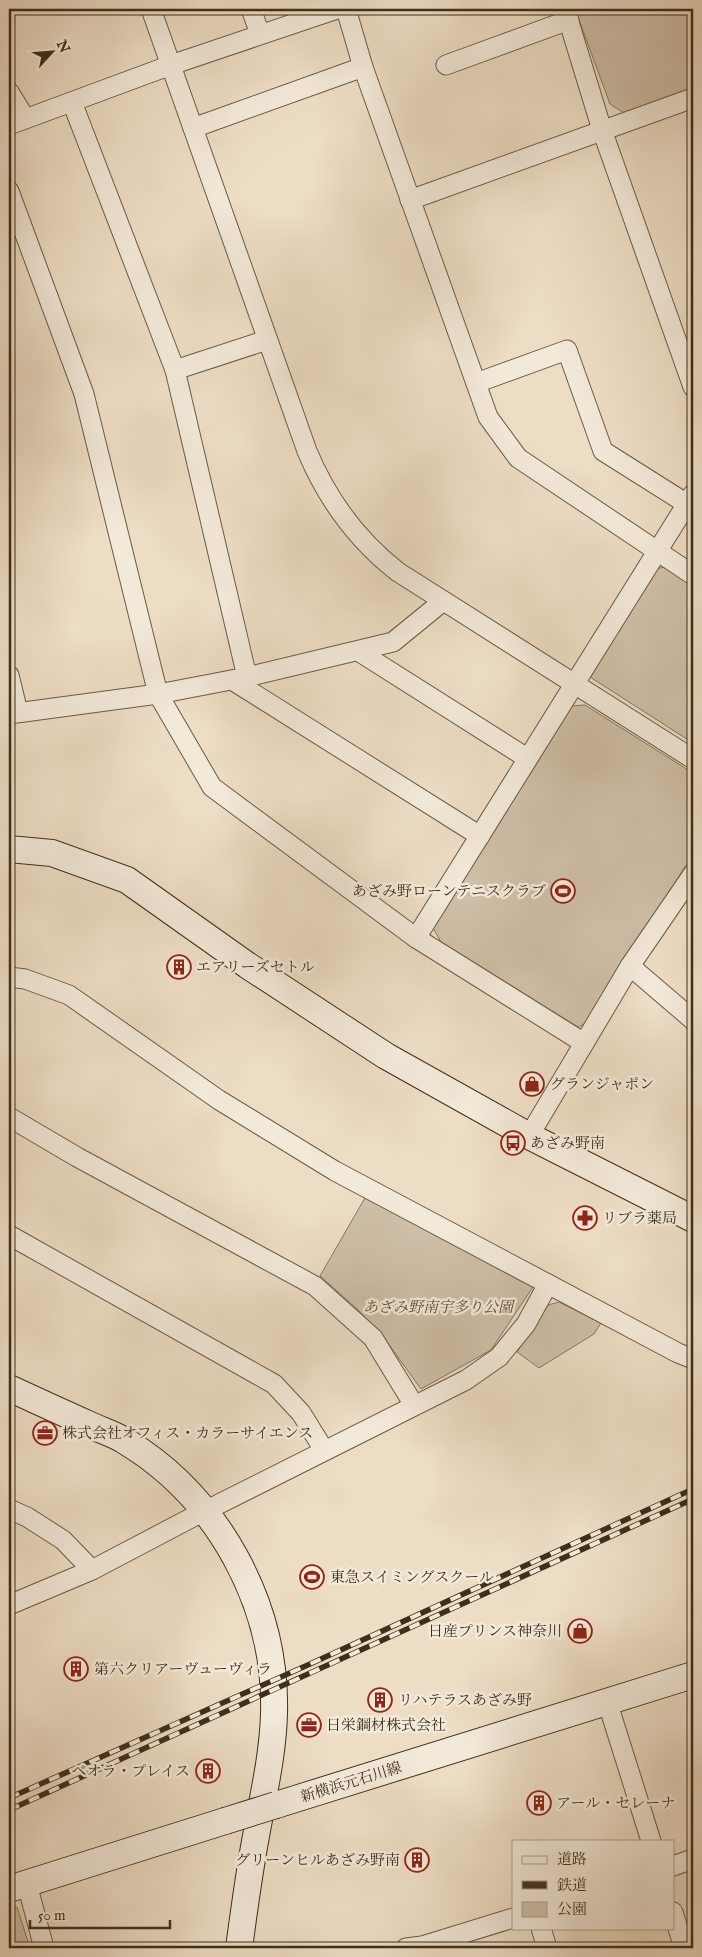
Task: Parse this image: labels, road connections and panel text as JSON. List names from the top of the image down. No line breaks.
{"streets":{"street":["新横浜元石川線"]},"parks":["あざみ野南宇多り公園"],"places":{"sports":["あざみ野ローンテニスクラブ","東急スイミングスクール"],"building":["エアリーズセトル","第六クリアーヴューヴィラ","リハテラスあざみ野","ベオラ・プレイス","アール・セレーナ","グリーンヒルあざみ野南"],"shop":["グランジャポン","日産プリンス神奈川"],"bus stop":["あざみ野南"],"pharmacy":["リブラ薬局"],"office":["株式会社オフィス・カラーサイエンス","日栄鋼材株式会社"]},"legend":["道路","鉄道","公園"],"scale_bar":"50 m","north":"top right"}
